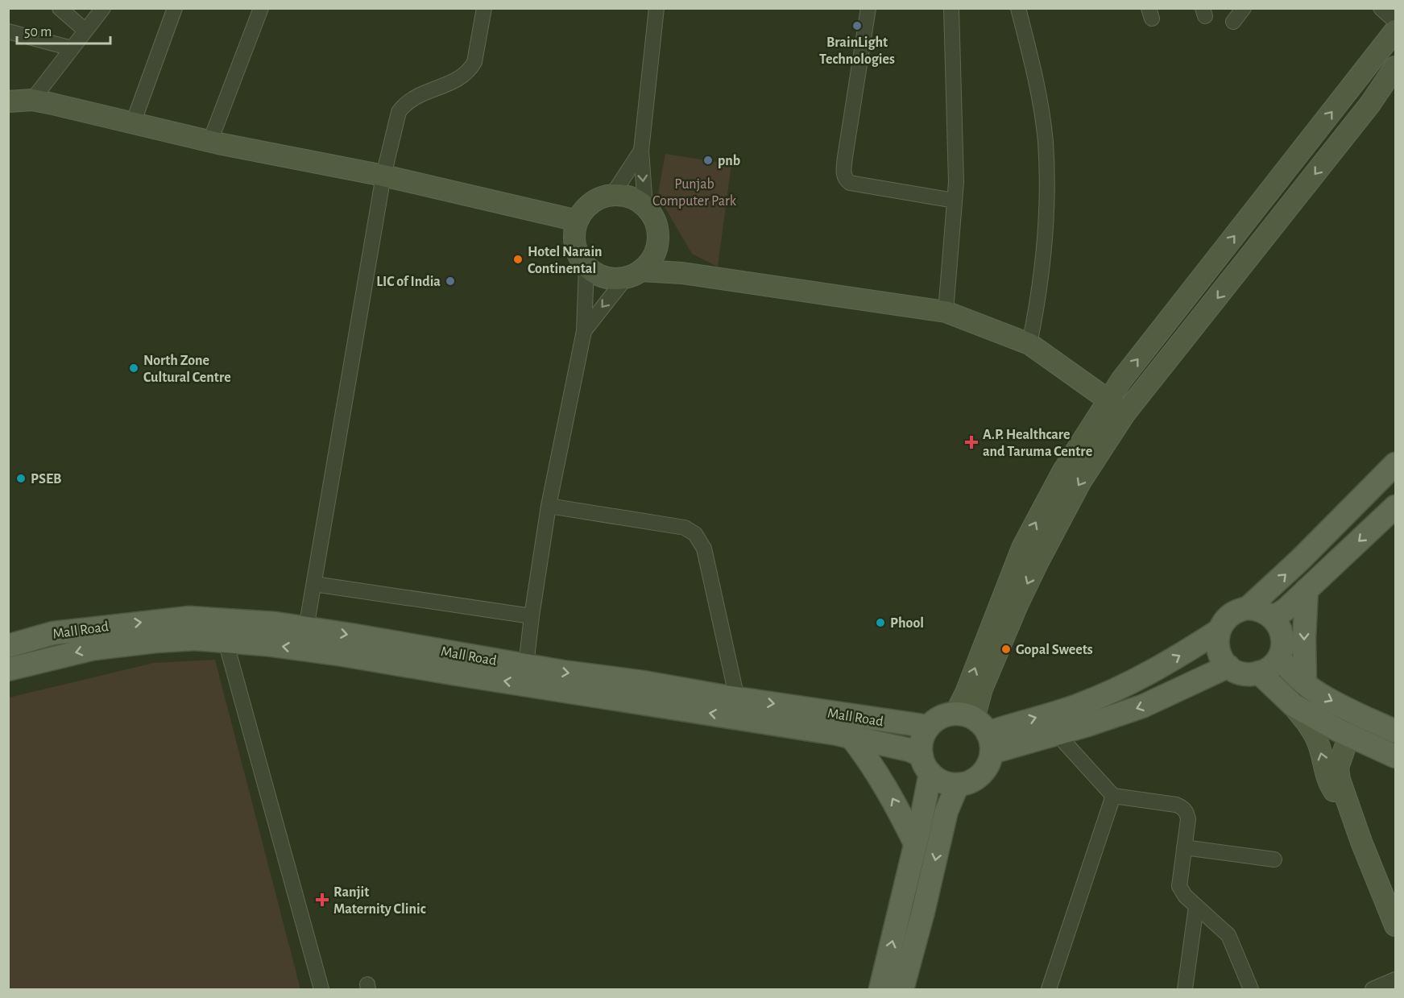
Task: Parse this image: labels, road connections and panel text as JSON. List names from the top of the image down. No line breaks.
{"streets":{"main road":["Mall Road"]},"parks":["Punjab Computer Park"],"places":{"other":["BrainLight Technologies","pnb","Hotel Narain Continental","LIC of India","North Zone Cultural Centre","PSEB","Phool","Gopal Sweets"],"health":["A.P. Healthcare and Taruma Centre","Ranjit Maternity Clinic"]},"scale_bar":"50 m"}
